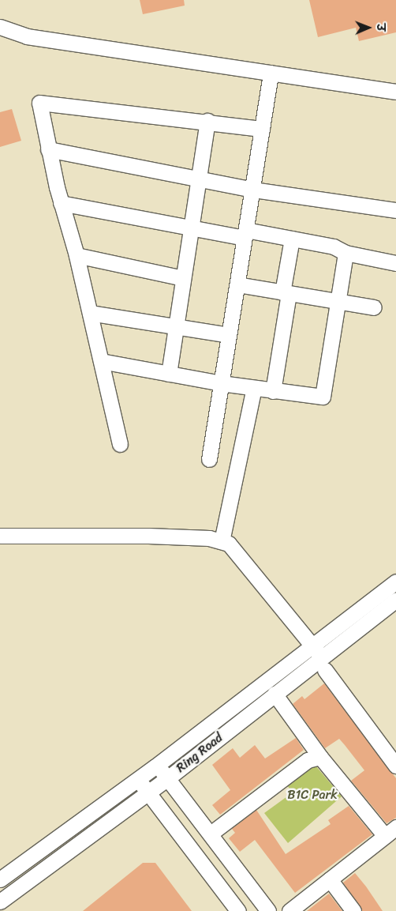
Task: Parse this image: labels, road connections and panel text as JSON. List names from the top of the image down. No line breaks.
{"streets":{"street":["Ring Road"]},"parks":["B1C Park"],"north":"right"}
